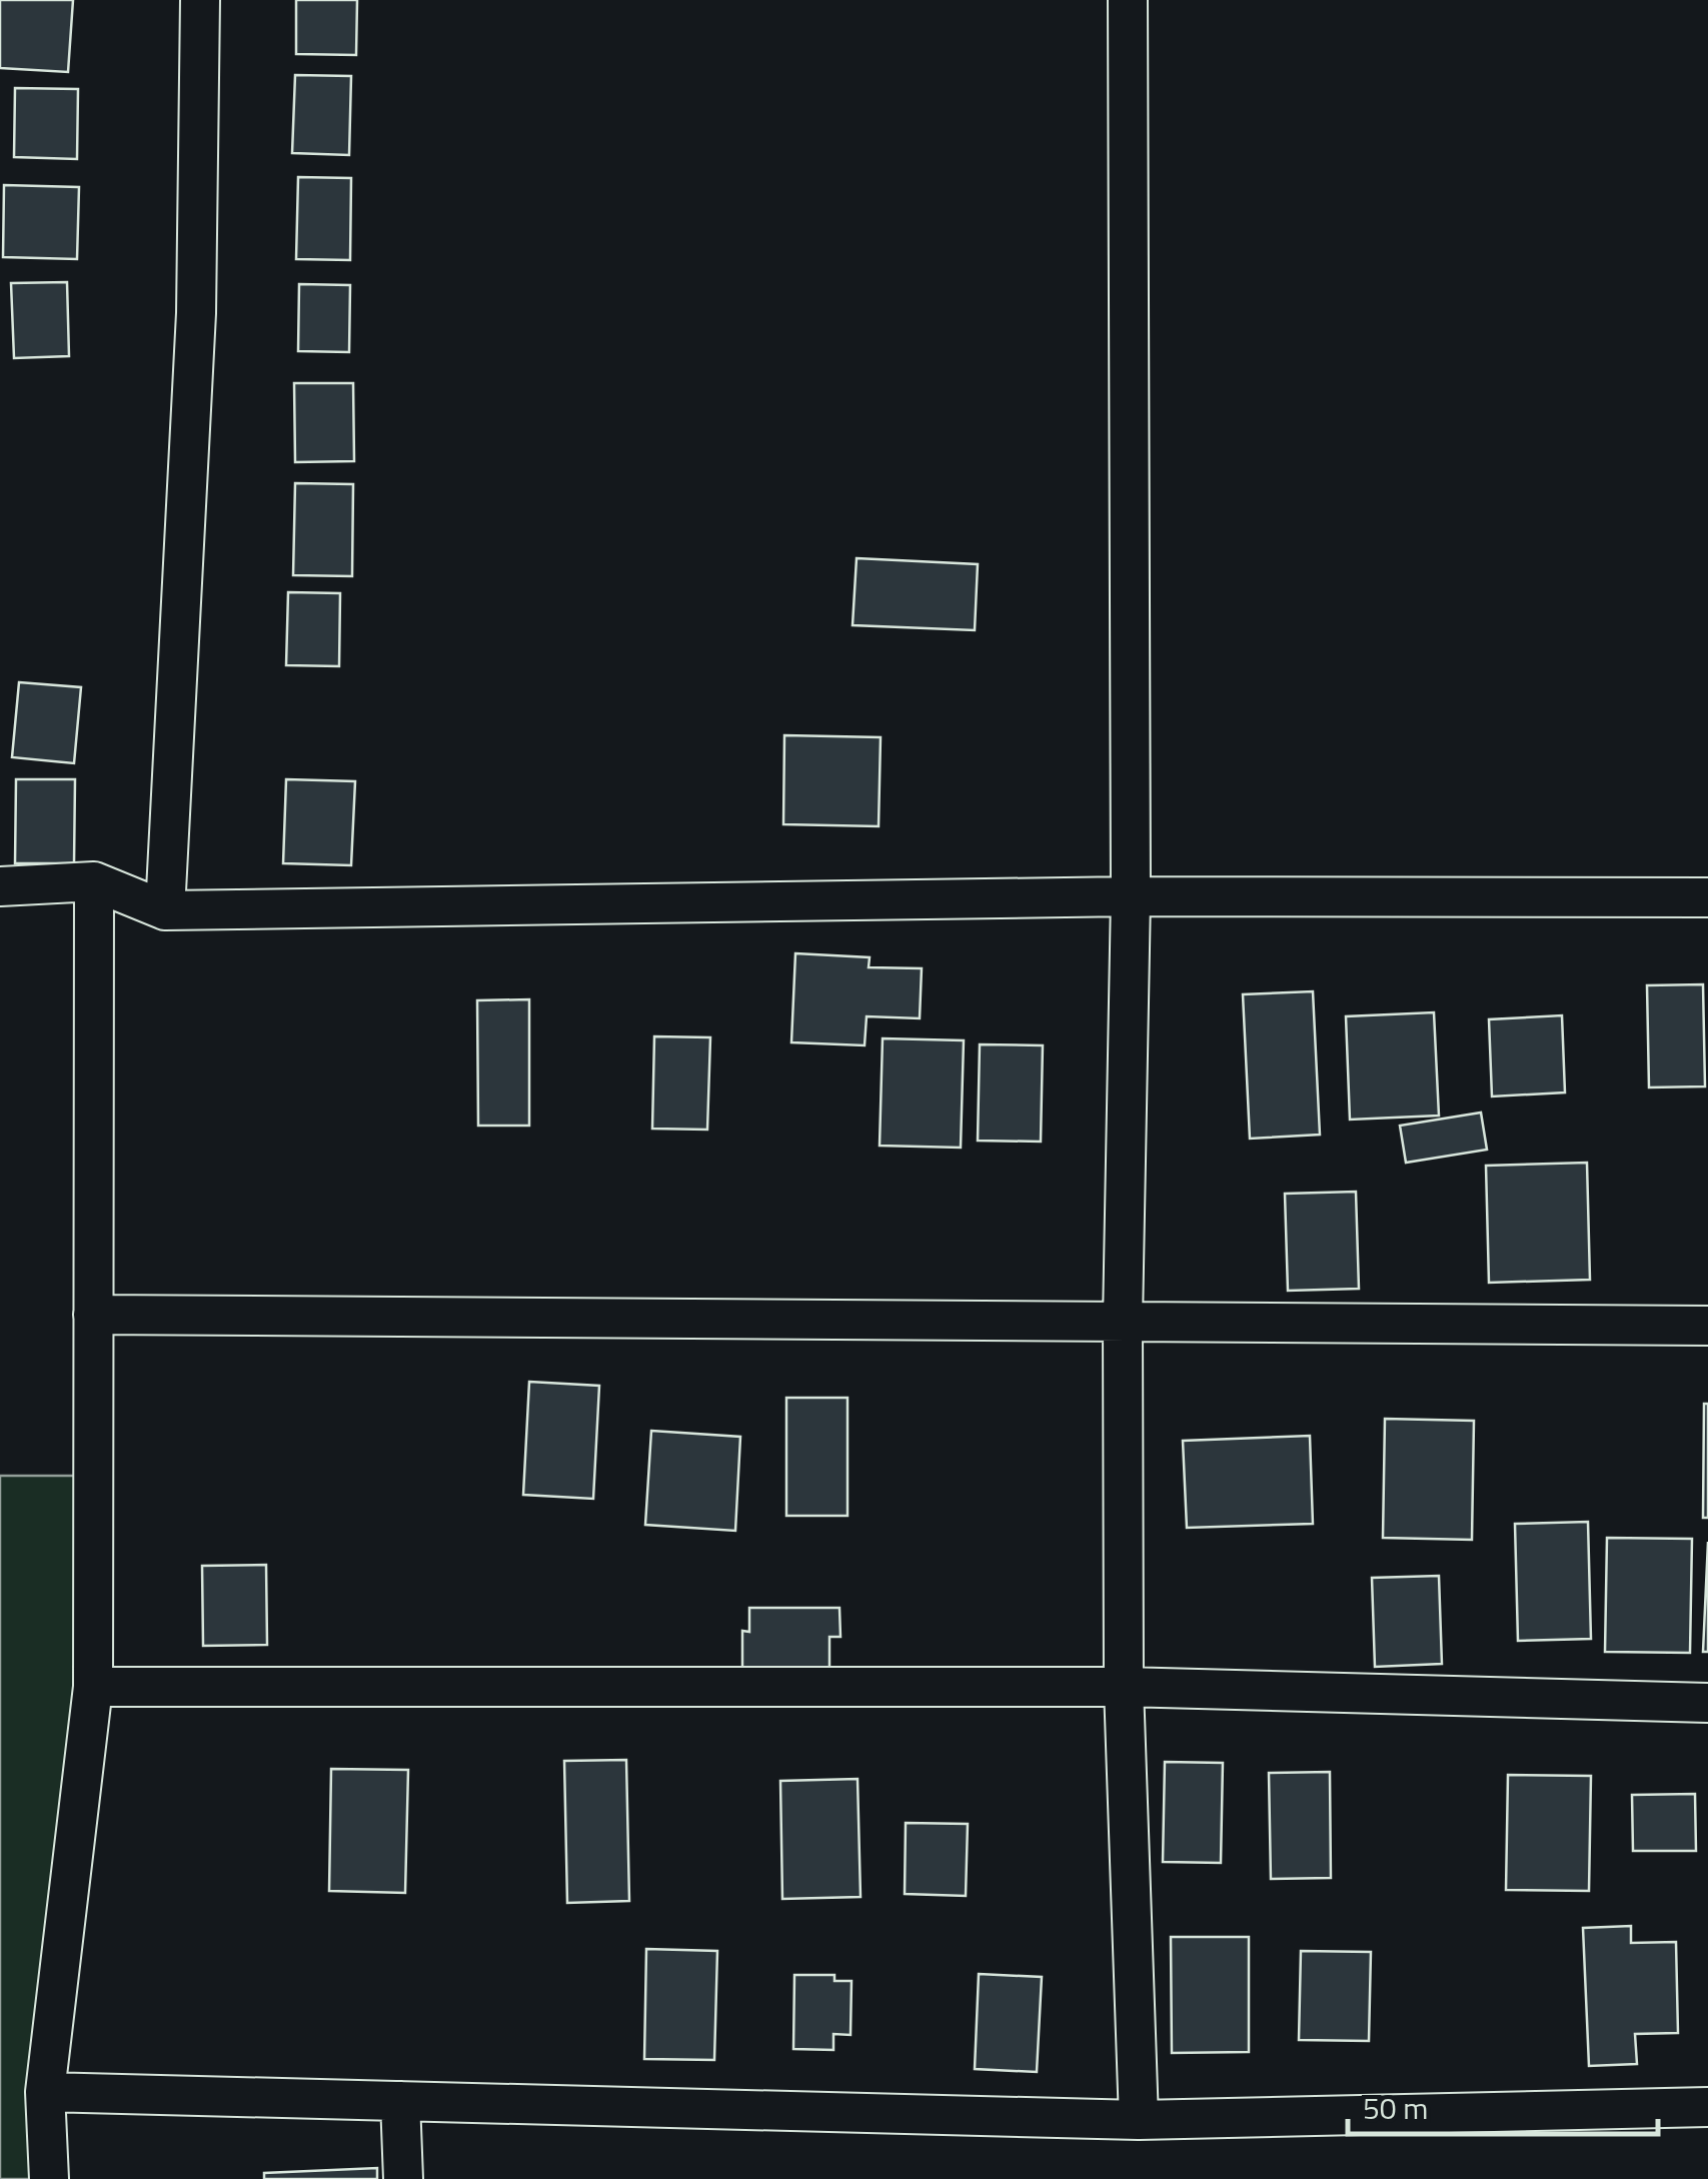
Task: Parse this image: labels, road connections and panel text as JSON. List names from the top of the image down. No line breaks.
{"scale_bar":"50 m"}
